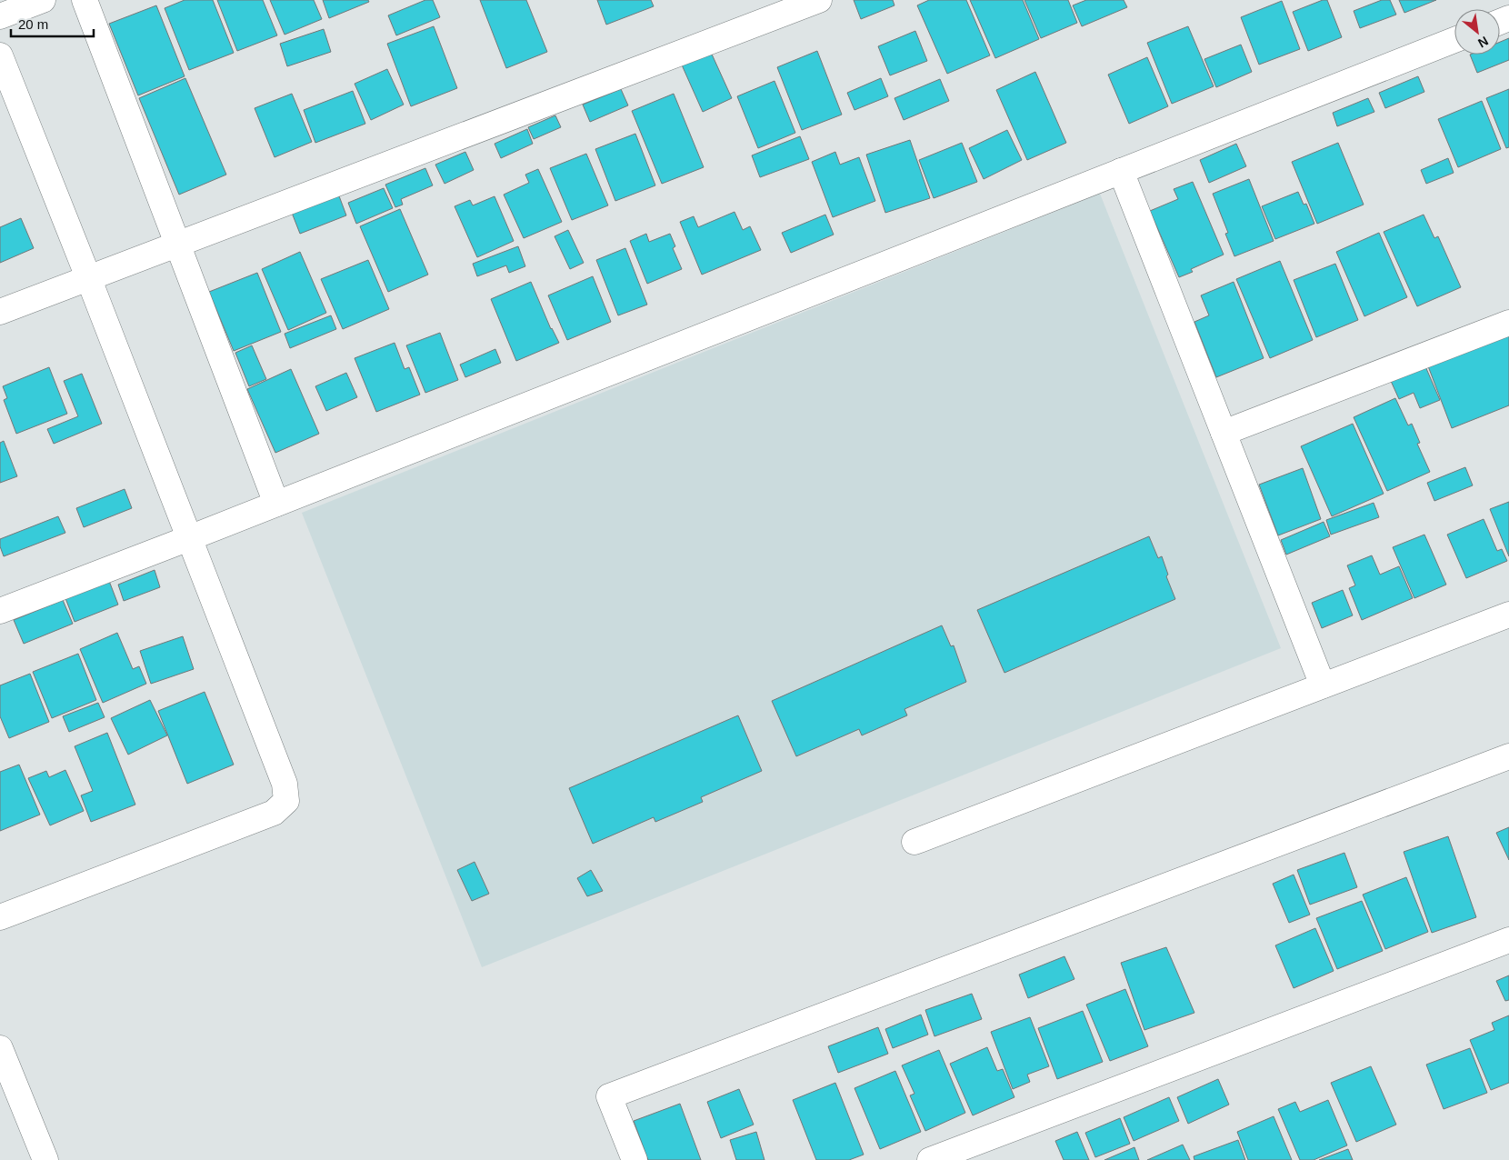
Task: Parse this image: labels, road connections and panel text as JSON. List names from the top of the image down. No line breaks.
{"scale_bar":"20 m","north":"bottom right"}
